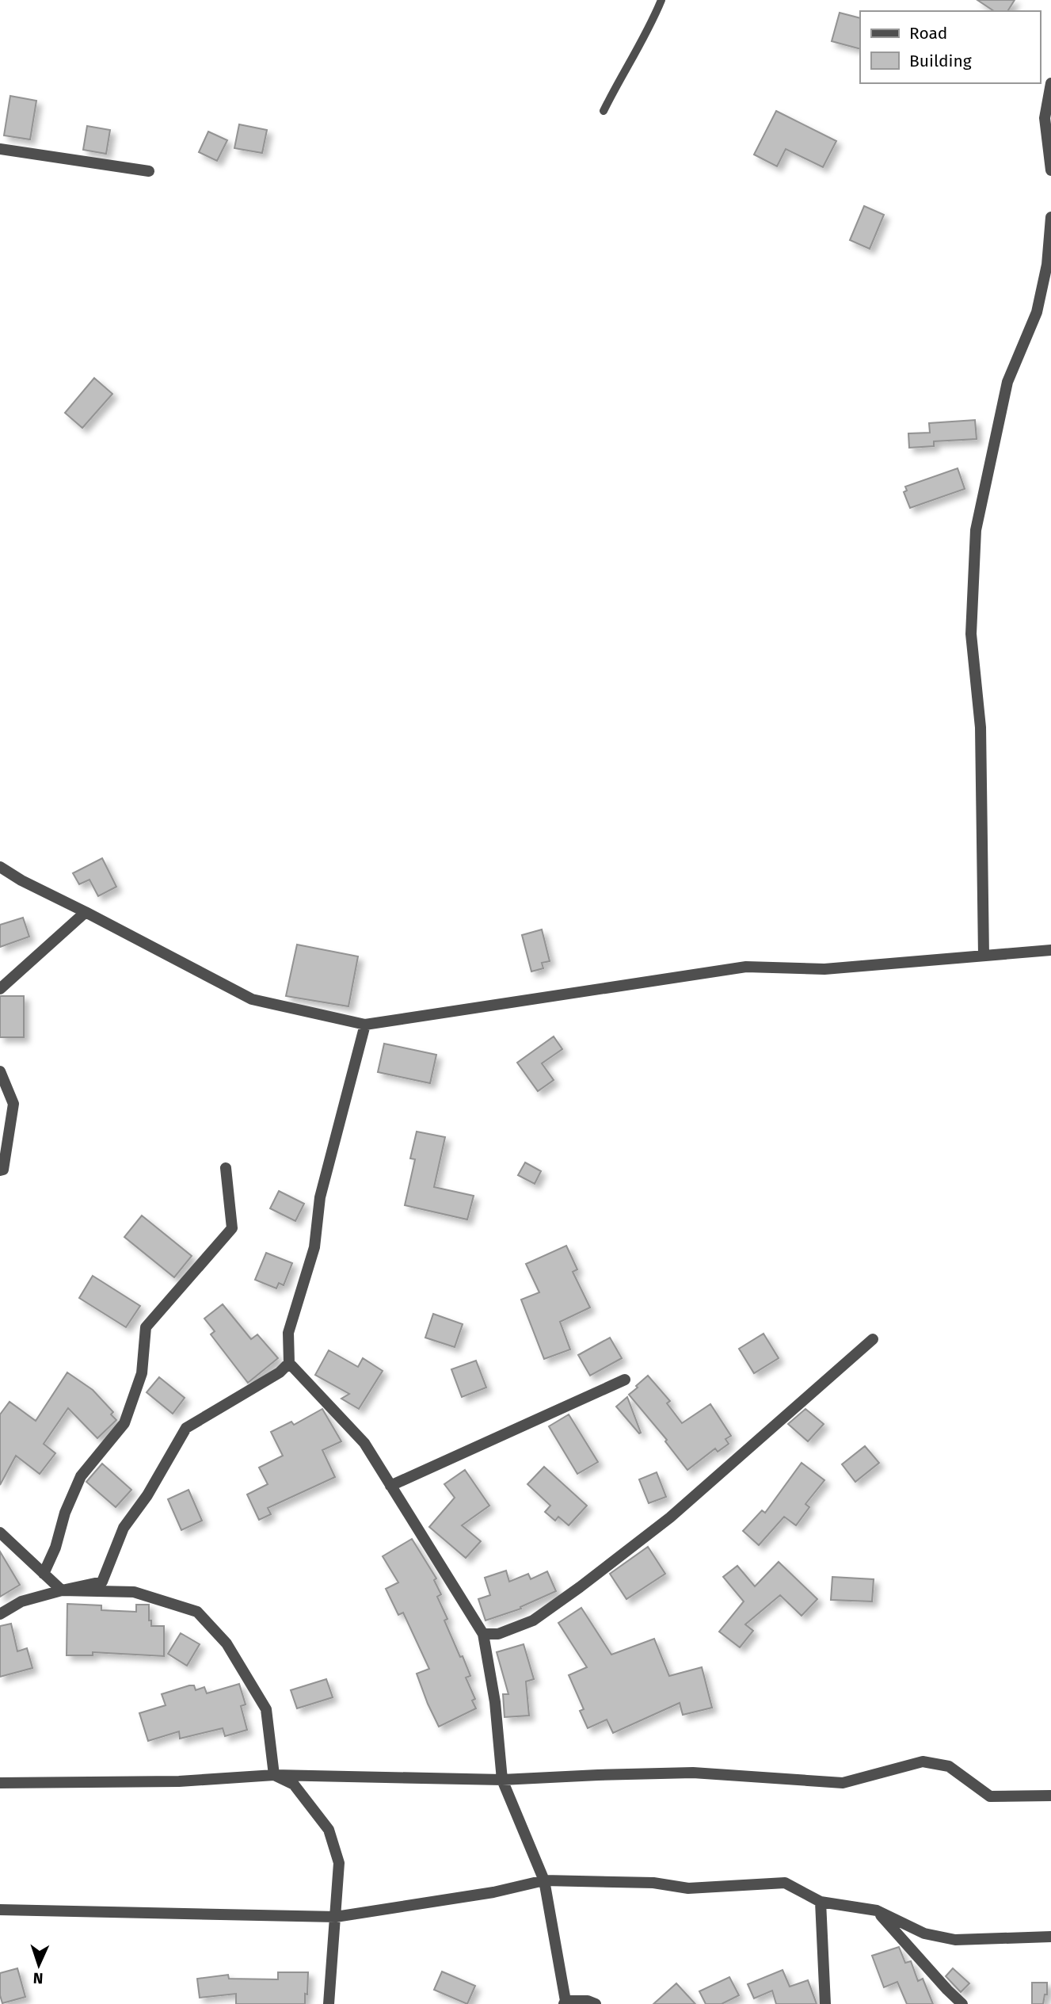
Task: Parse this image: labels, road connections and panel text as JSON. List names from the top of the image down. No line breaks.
{"legend":["Road","Building"],"north":"bottom"}
